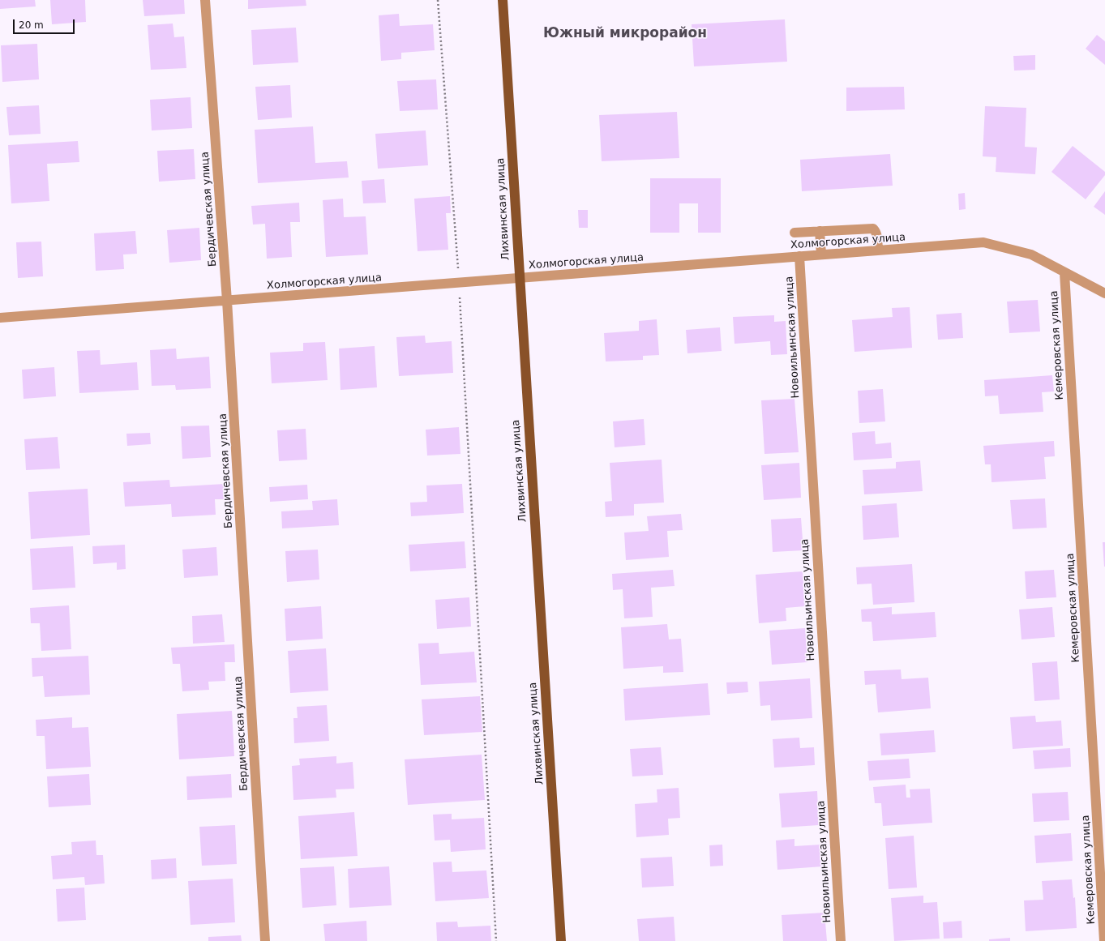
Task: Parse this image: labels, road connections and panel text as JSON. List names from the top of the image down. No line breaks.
{"streets":{"main road":["Лихвинская улица"],"street":["Бердичевская улица","Холмогорская улица","Новоильинская улица","Кемеровская улица"]},"crossings":[["Бердичевская улица","Холмогорская улица"],["Лихвинская улица","Холмогорская улица"],["Холмогорская улица","Новоильинская улица"],["Холмогорская улица","Кемеровская улица"]],"districts":["Южный микрорайон"],"scale_bar":"20 m"}
